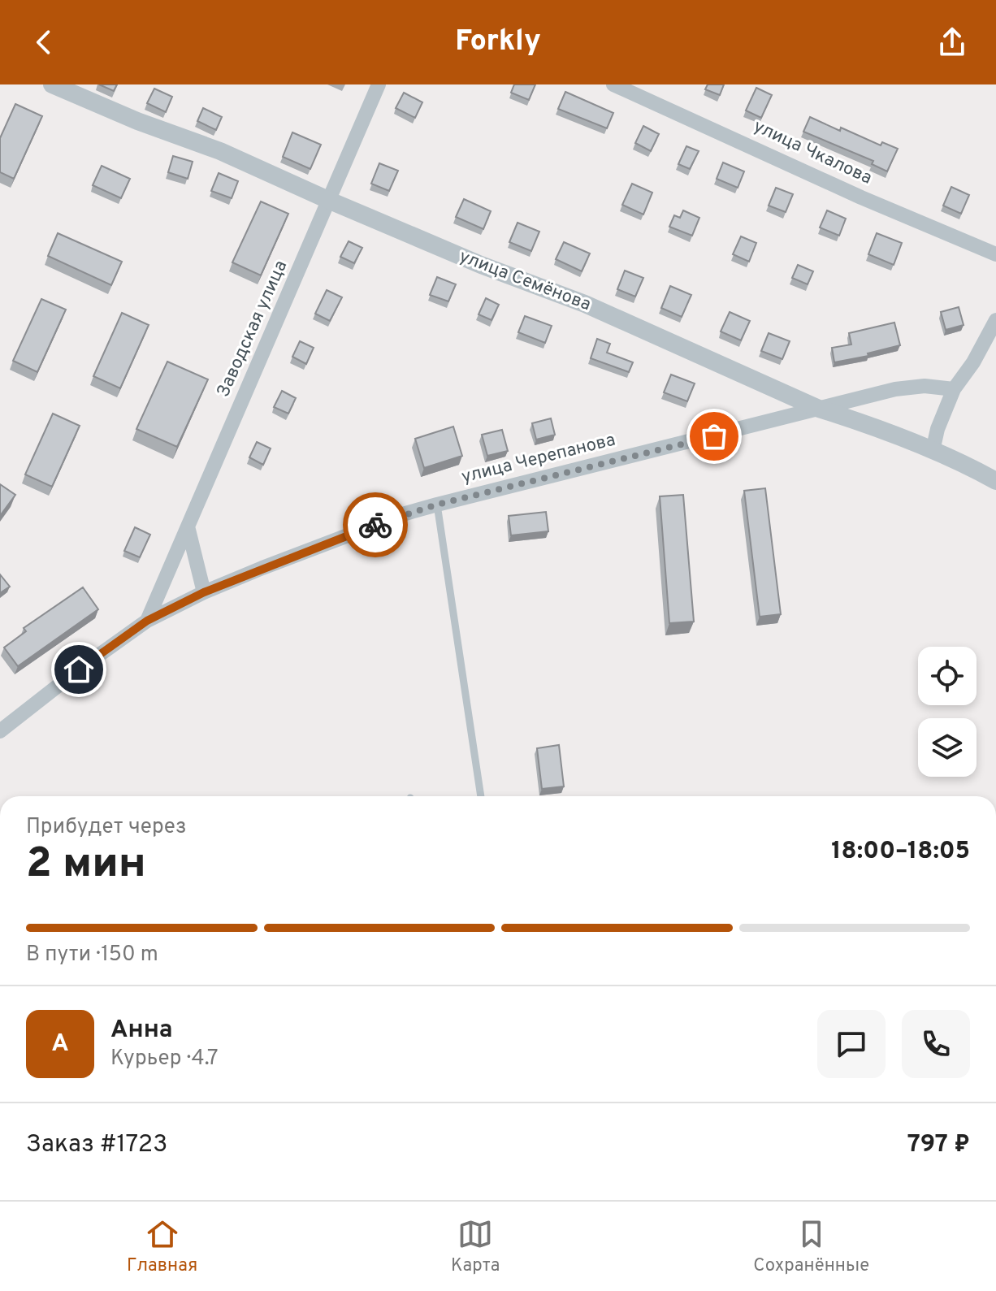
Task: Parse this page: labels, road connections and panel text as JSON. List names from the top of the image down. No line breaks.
{"streets":{"street":["улица Чкалова","улица Семёнова","Заводская улица","улица Черепанова"]},"crossings":[["улица Семёнова","Заводская улица"],["улица Семёнова","улица Черепанова"],["Заводская улица","улица Черепанова"]],"page":{"header":"Forkly","heading":["2 мин","Прибудет через","18:00–18:05"],"panel":["Анна","Курьер · 4.7","Заказ #1723","797 ₽"],"bar":"В пути · 150 m","round":"А","tabs":["Главная","Карта","Сохранённые"]}}
